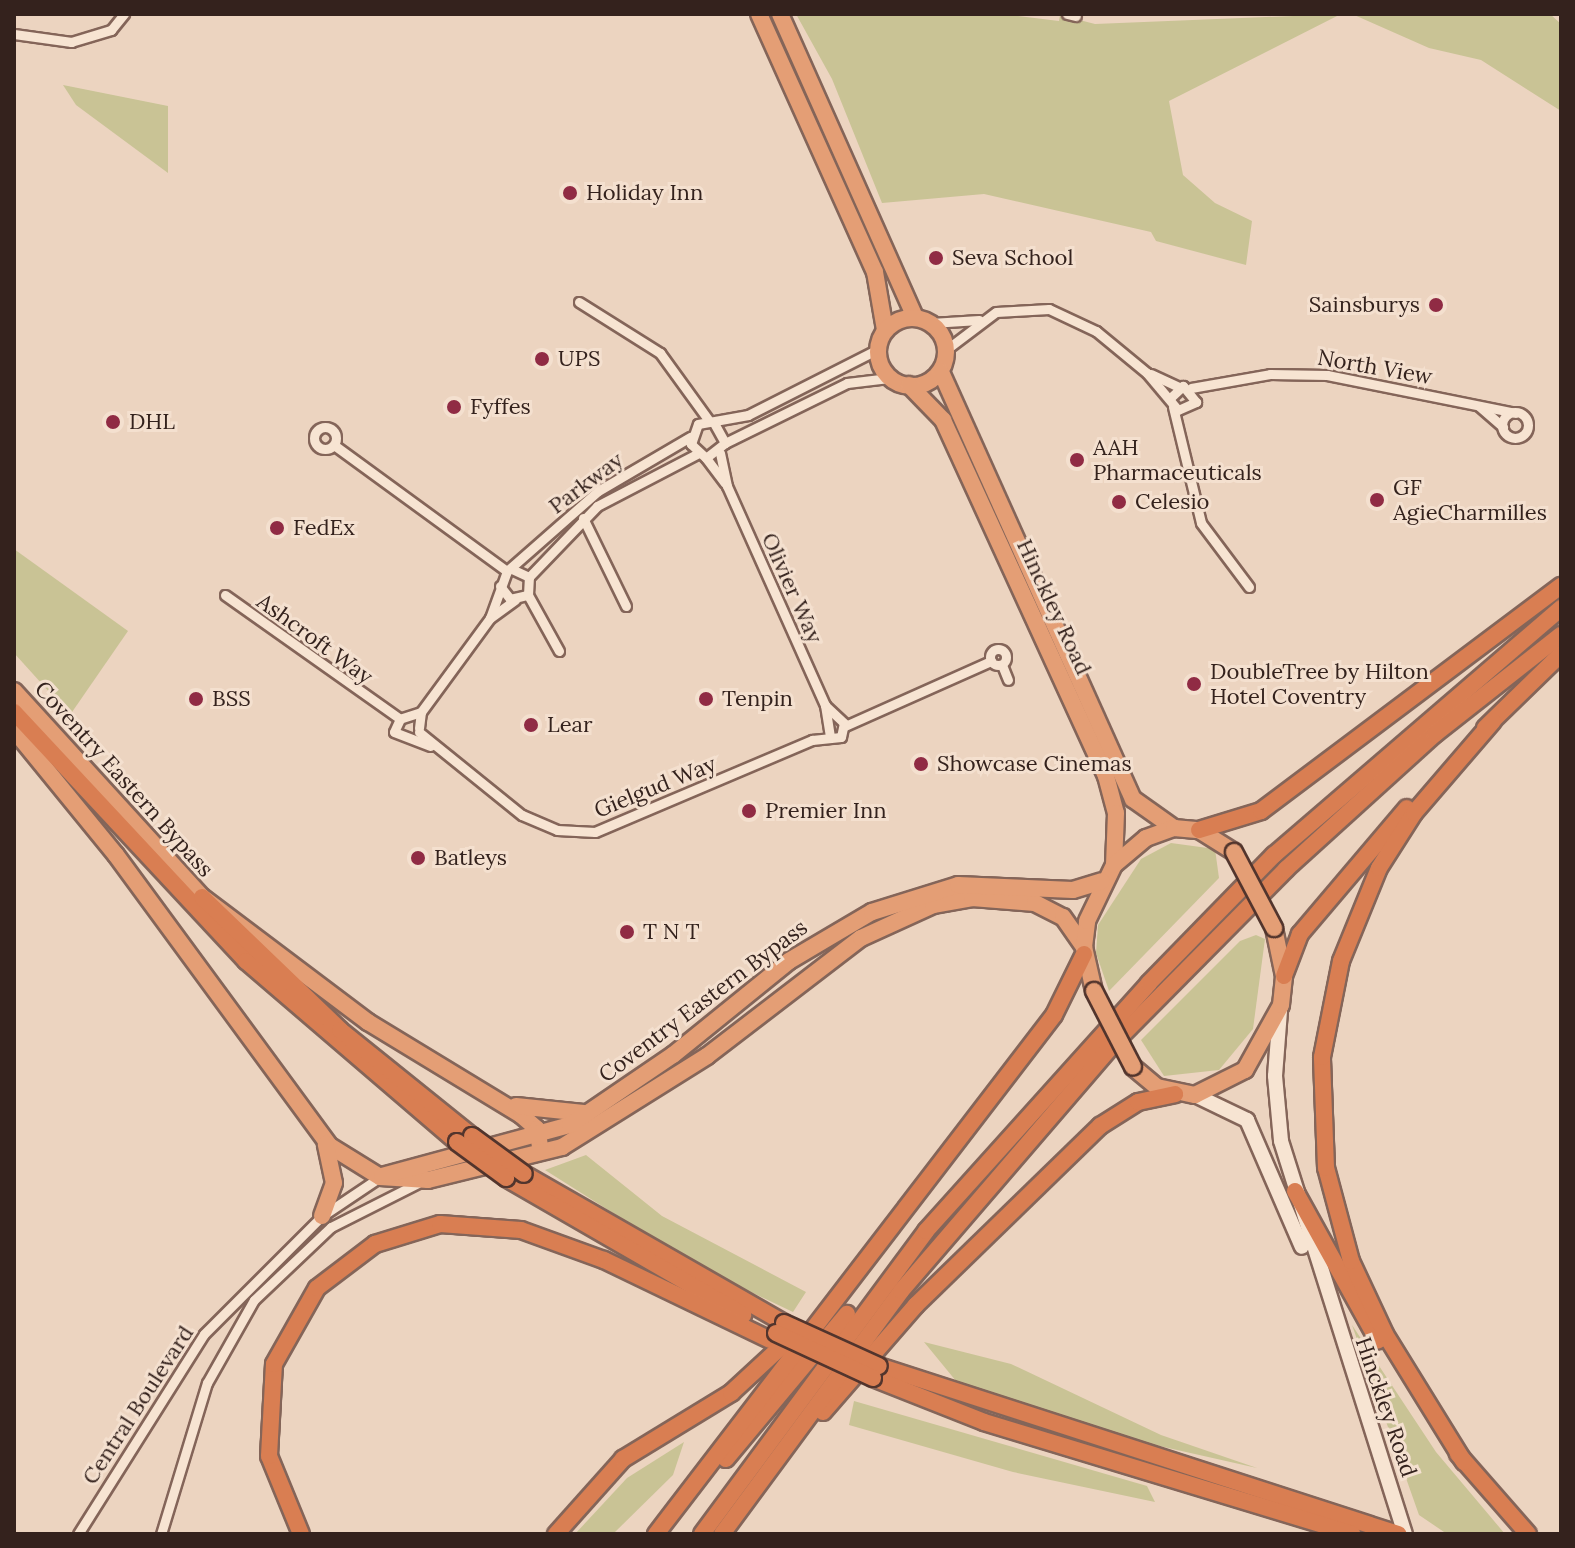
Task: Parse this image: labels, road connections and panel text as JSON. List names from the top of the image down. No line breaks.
{"streets":{"highway":["Hinckley Road","Coventry Eastern Bypass"],"street":["North View","Parkway","Olivier Way","Ashcroft Way","Gielgud Way","Central Boulevard"]},"crossings":[["Parkway","Olivier Way"],["Olivier Way","Gielgud Way"],["Hinckley Road","Coventry Eastern Bypass"],["Ashcroft Way","Gielgud Way"],["Coventry Eastern Bypass","Central Boulevard"]],"places":["Holiday Inn","Seva School","Sainsburys","UPS","Fyffes","DHL","AAH Pharmaceuticals","GF AgieCharmilles","Celesio","FedEx","DoubleTree by Hilton Hotel Coventry","BSS","Tenpin","Lear","Showcase Cinemas","Premier Inn","Batleys","T N T"]}
